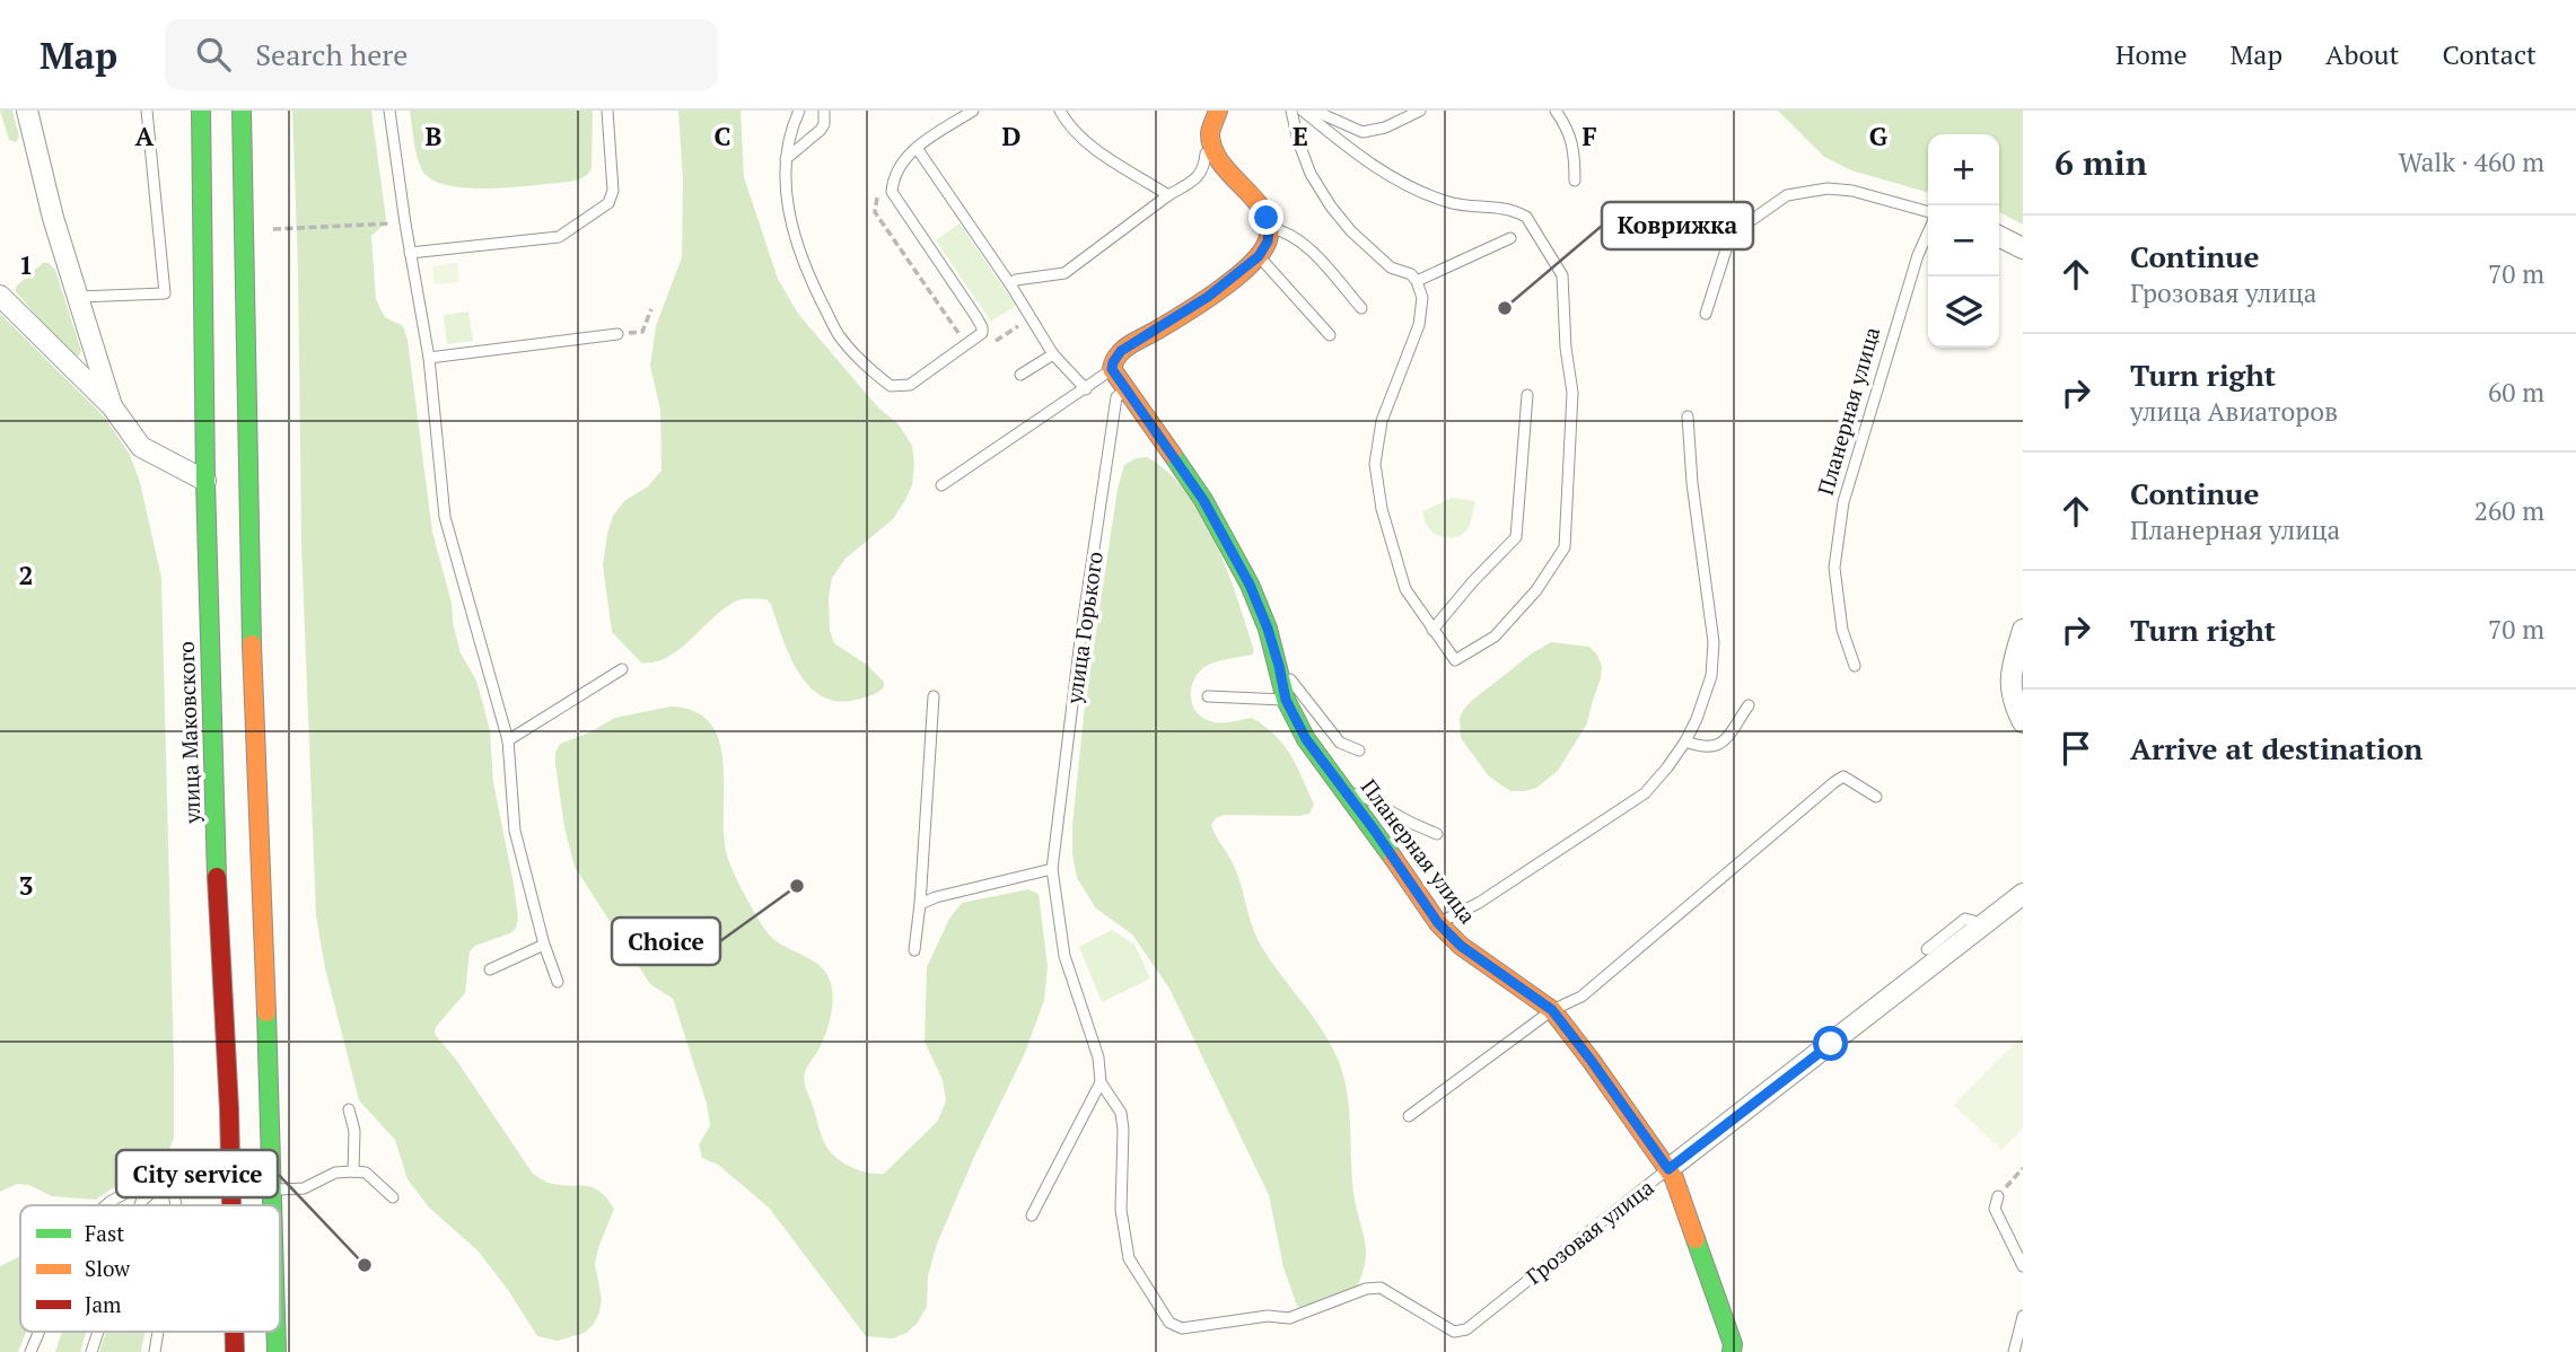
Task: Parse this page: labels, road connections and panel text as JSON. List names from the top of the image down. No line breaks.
{"streets":{"main road":["Планерная улица","улица Маковского"],"street":["Грозовая улица"],"lane":["улица Горького"]},"crossings":[["Планерная улица","улица Горького"],["Планерная улица","Грозовая улица"],["улица Горького","Грозовая улица"]],"places":["Коврижка","Choice","City service"],"legend":["Fast","Slow","Jam"],"page":{"header":"Map","search":"Search here","nav":["Home","Map","About","Contact"],"heading":["6 min","Walk · 460 m"],"map_buttons":["+","−"],"list":[["Continue","Грозовая улица","70 m"],["Turn right","улица Авиаторов","60 m"],["Continue","Планерная улица","260 m"],["Turn right","70 m"],"Arrive at destination"]},"grid":{"columns":["A","B","C","D","E","F","G"],"rows":["1","2","3"]}}
